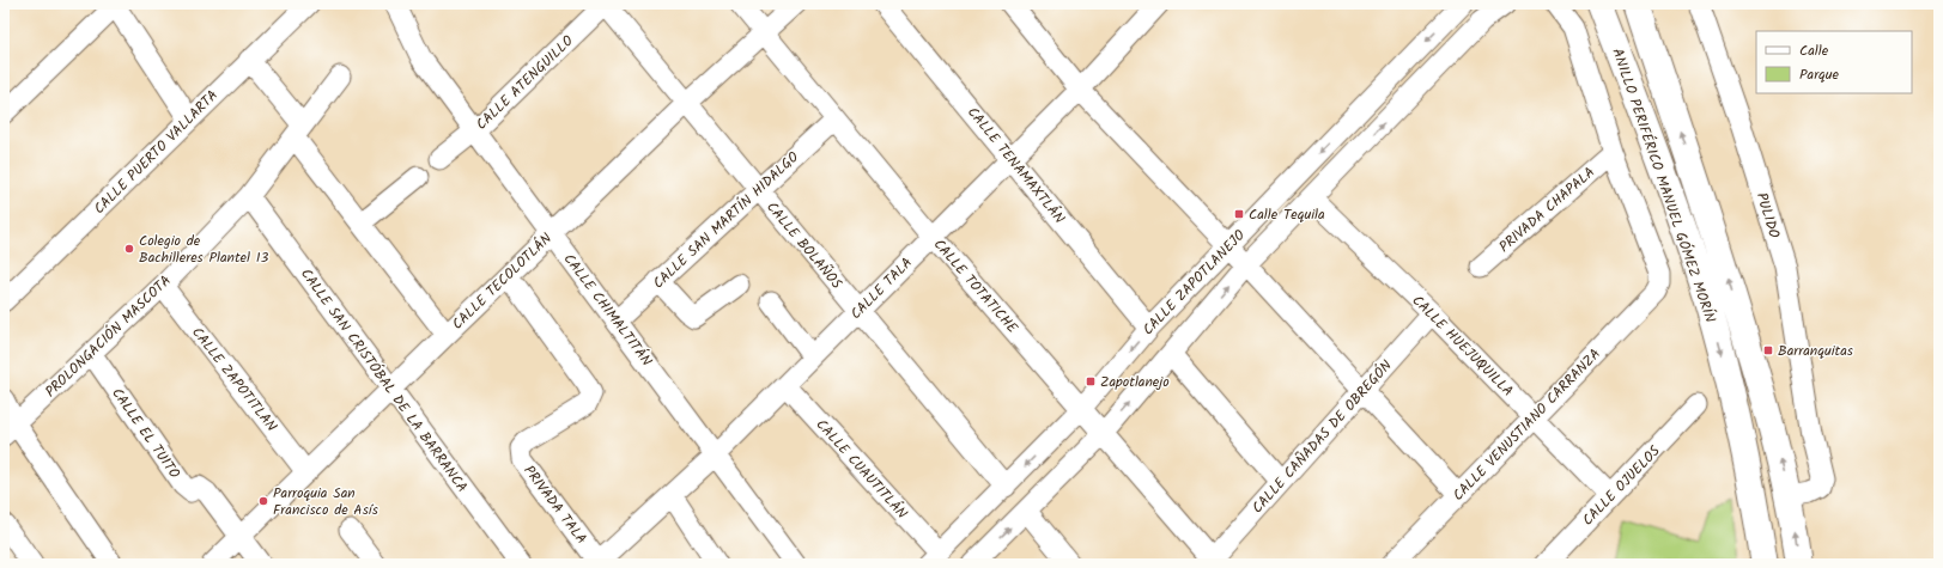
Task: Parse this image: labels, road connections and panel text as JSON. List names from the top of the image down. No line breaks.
{"streets":{"highway":["ANILLO PERIFÉRICO MANUEL GÓMEZ MORÍN"],"street":["CALLE ATENGUILLO","CALLE PUERTO VALLARTA","CALLE TENAMAXTLÁN","PRIVADA CHAPALA","PULIDO","CALLE SAN MARTÍN HIDALGO","CALLE BOLAÑOS","CALLE TECOLOTLÁN","CALLE ZAPOTLANEJO","CALLE TOTATICHE","CALLE TALA","CALLE CHIMALTITÁN","PROLONGACIÓN MASCOTA","CALLE HUEJUQUILLA","CALLE ZAPOTITLAN","CALLE SAN CRISTÓBAL DE LA BARRANCA","CALLE VENUSTIANO CARRANZA","CALLE EL TUITO","CALLE CAÑADAS DE OBREGÓN","CALLE CUAUTITLÁN","CALLE OJUELOS","PRIVADA TALA"]},"crossings":[["CALLE ATENGUILLO","CALLE BOLAÑOS"],["CALLE ATENGUILLO","CALLE CHIMALTITÁN"],["CALLE TENAMAXTLÁN","CALLE ZAPOTLANEJO"],["CALLE TENAMAXTLÁN","CALLE TALA"],["ANILLO PERIFÉRICO MANUEL GÓMEZ MORÍN","PULIDO"],["PRIVADA CHAPALA","CALLE VENUSTIANO CARRANZA"],["CALLE SAN MARTÍN HIDALGO","CALLE BOLAÑOS"],["CALLE SAN MARTÍN HIDALGO","CALLE TOTATICHE"],["CALLE SAN MARTÍN HIDALGO","CALLE CHIMALTITÁN"],["CALLE BOLAÑOS","CALLE TECOLOTLÁN"],["CALLE BOLAÑOS","CALLE ZAPOTLANEJO"],["CALLE BOLAÑOS","CALLE TALA"],["CALLE TECOLOTLÁN","CALLE TOTATICHE"],["CALLE TECOLOTLÁN","CALLE CHIMALTITÁN"],["CALLE TECOLOTLÁN","CALLE ZAPOTITLAN"],["CALLE TECOLOTLÁN","CALLE SAN CRISTÓBAL DE LA BARRANCA"],["CALLE TECOLOTLÁN","CALLE EL TUITO"],["CALLE TECOLOTLÁN","PRIVADA TALA"],["CALLE ZAPOTLANEJO","CALLE TOTATICHE"],["CALLE ZAPOTLANEJO","CALLE HUEJUQUILLA"],["CALLE ZAPOTLANEJO","CALLE CUAUTITLÁN"],["CALLE TOTATICHE","CALLE TALA"],["CALLE TOTATICHE","CALLE CAÑADAS DE OBREGÓN"],["CALLE TALA","CALLE CHIMALTITÁN"],["CALLE TALA","CALLE CUAUTITLÁN"],["CALLE TALA","PRIVADA TALA"],["PROLONGACIÓN MASCOTA","CALLE ZAPOTITLAN"],["PROLONGACIÓN MASCOTA","CALLE SAN CRISTÓBAL DE LA BARRANCA"],["PROLONGACIÓN MASCOTA","CALLE EL TUITO"],["CALLE HUEJUQUILLA","CALLE VENUSTIANO CARRANZA"],["CALLE HUEJUQUILLA","CALLE CAÑADAS DE OBREGÓN"],["CALLE HUEJUQUILLA","CALLE OJUELOS"]],"places":{"transit":["Calle Tequila","Barranquitas","Zapotlanejo"],"other":["Colegio de Bachilleres Plantel 13","Parroquia San Francisco de Asís"]},"legend":["Calle","Parque"]}
